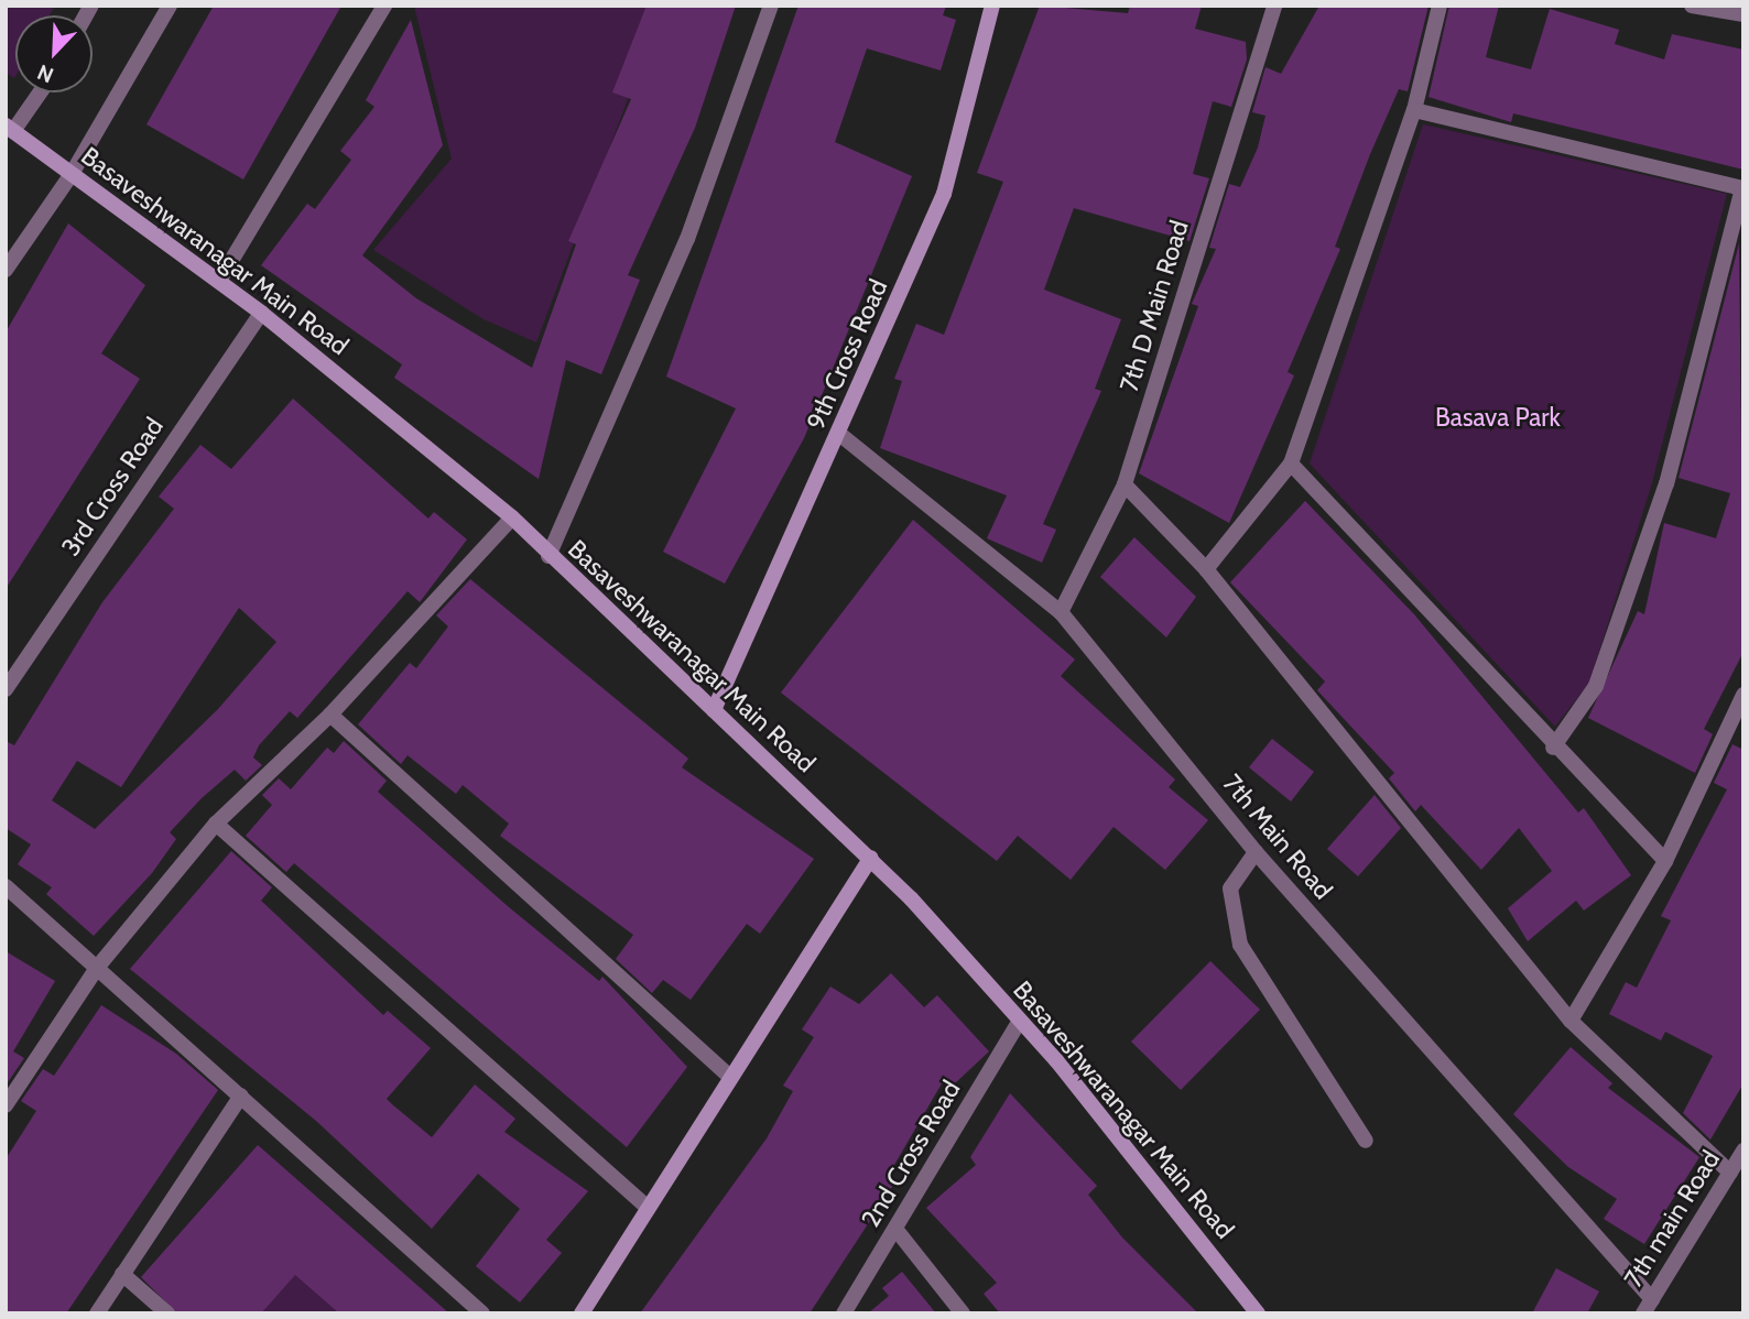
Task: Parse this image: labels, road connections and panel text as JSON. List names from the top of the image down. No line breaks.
{"streets":{"main road":["Basaveshwaranagar Main Road","9th Cross Road"],"street":["7th D Main Road","3rd Cross Road","7th Main Road","2nd Cross Road","7th main Road"]},"crossings":[["Basaveshwaranagar Main Road","9th Cross Road"],["Basaveshwaranagar Main Road","3rd Cross Road"],["Basaveshwaranagar Main Road","2nd Cross Road"],["7th D Main Road","7th Main Road"],["9th Cross Road","7th Main Road"],["7th Main Road","7th main Road"]],"parks":["Basava Park"],"north":"bottom left"}
